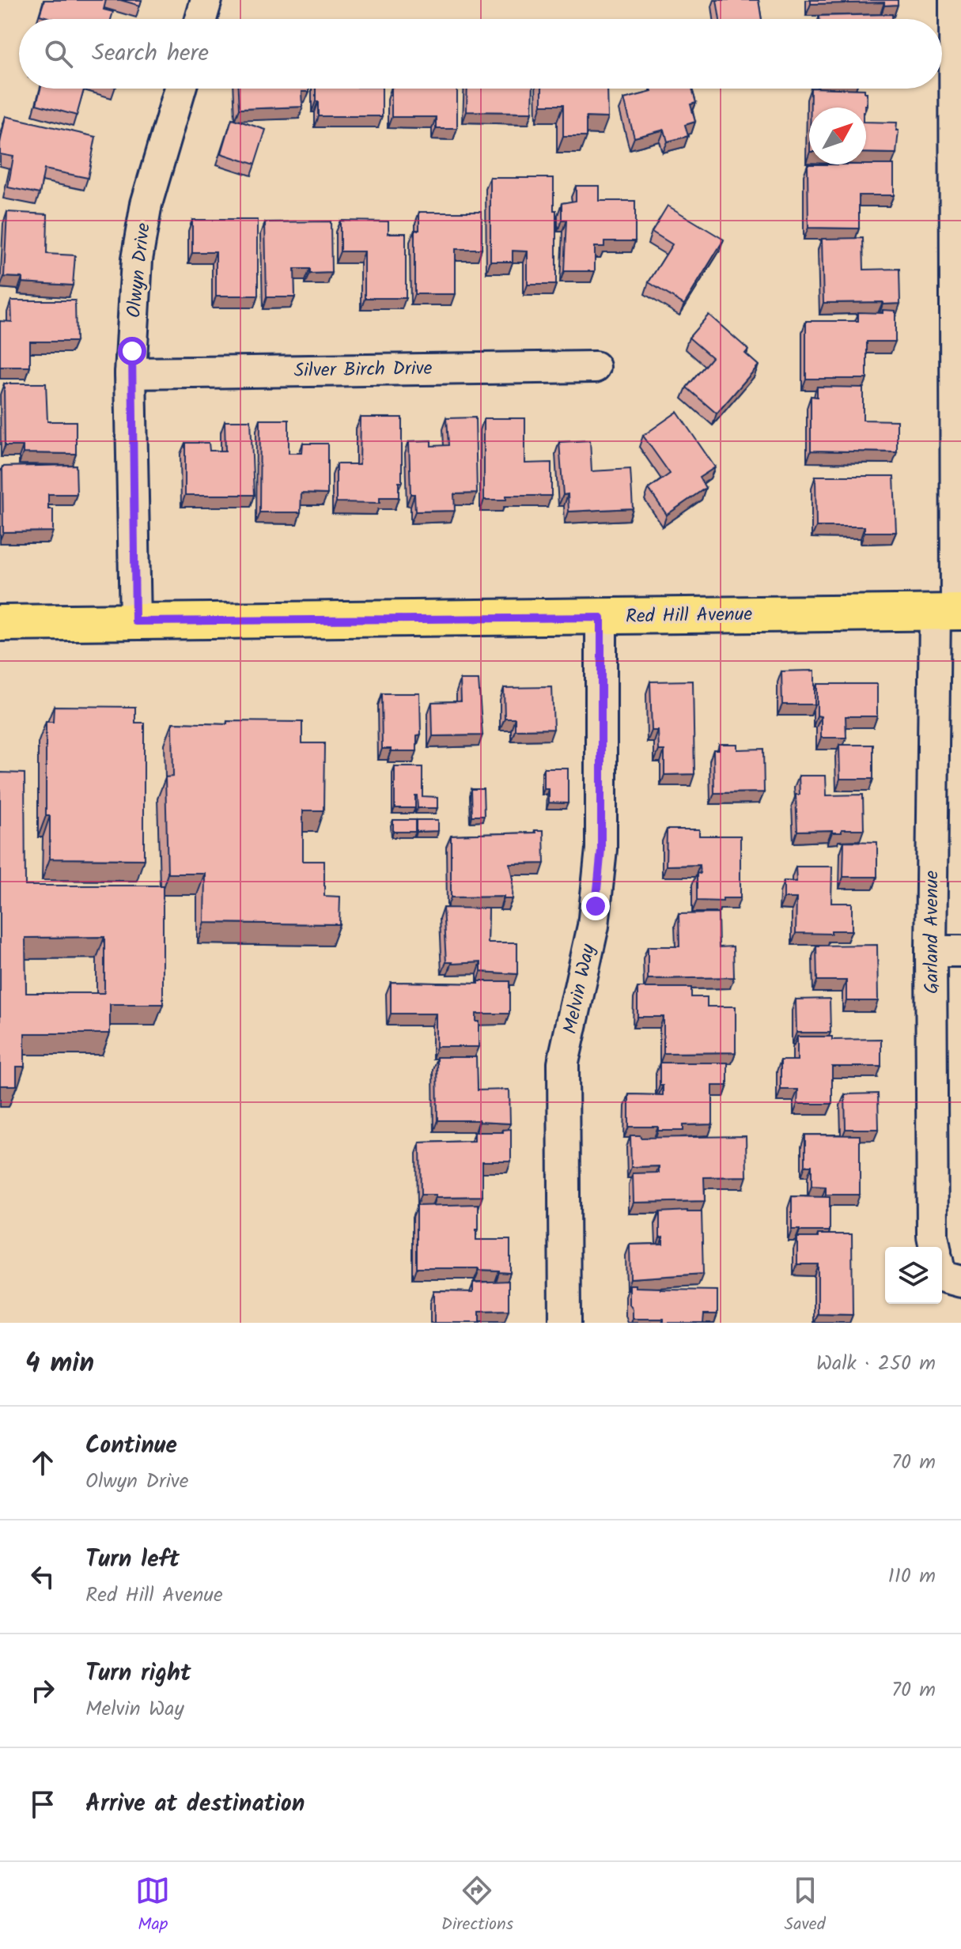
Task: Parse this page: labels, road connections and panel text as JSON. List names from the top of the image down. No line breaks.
{"streets":{"main road":["Red Hill Avenue"],"street":["Olwyn Drive","Silver Birch Drive","Garland Avenue","Melvin Way"]},"crossings":[["Olwyn Drive","Silver Birch Drive"],["Olwyn Drive","Red Hill Avenue"],["Red Hill Avenue","Garland Avenue"],["Red Hill Avenue","Melvin Way"]],"north":"top right","page":{"search":"Search here","heading":["4 min","Walk · 250 m"],"list":[["Continue","Olwyn Drive","70 m"],["Turn left","Red Hill Avenue","110 m"],["Turn right","Melvin Way","70 m"],"Arrive at destination"],"nav":["Map","Directions","Saved"]}}
